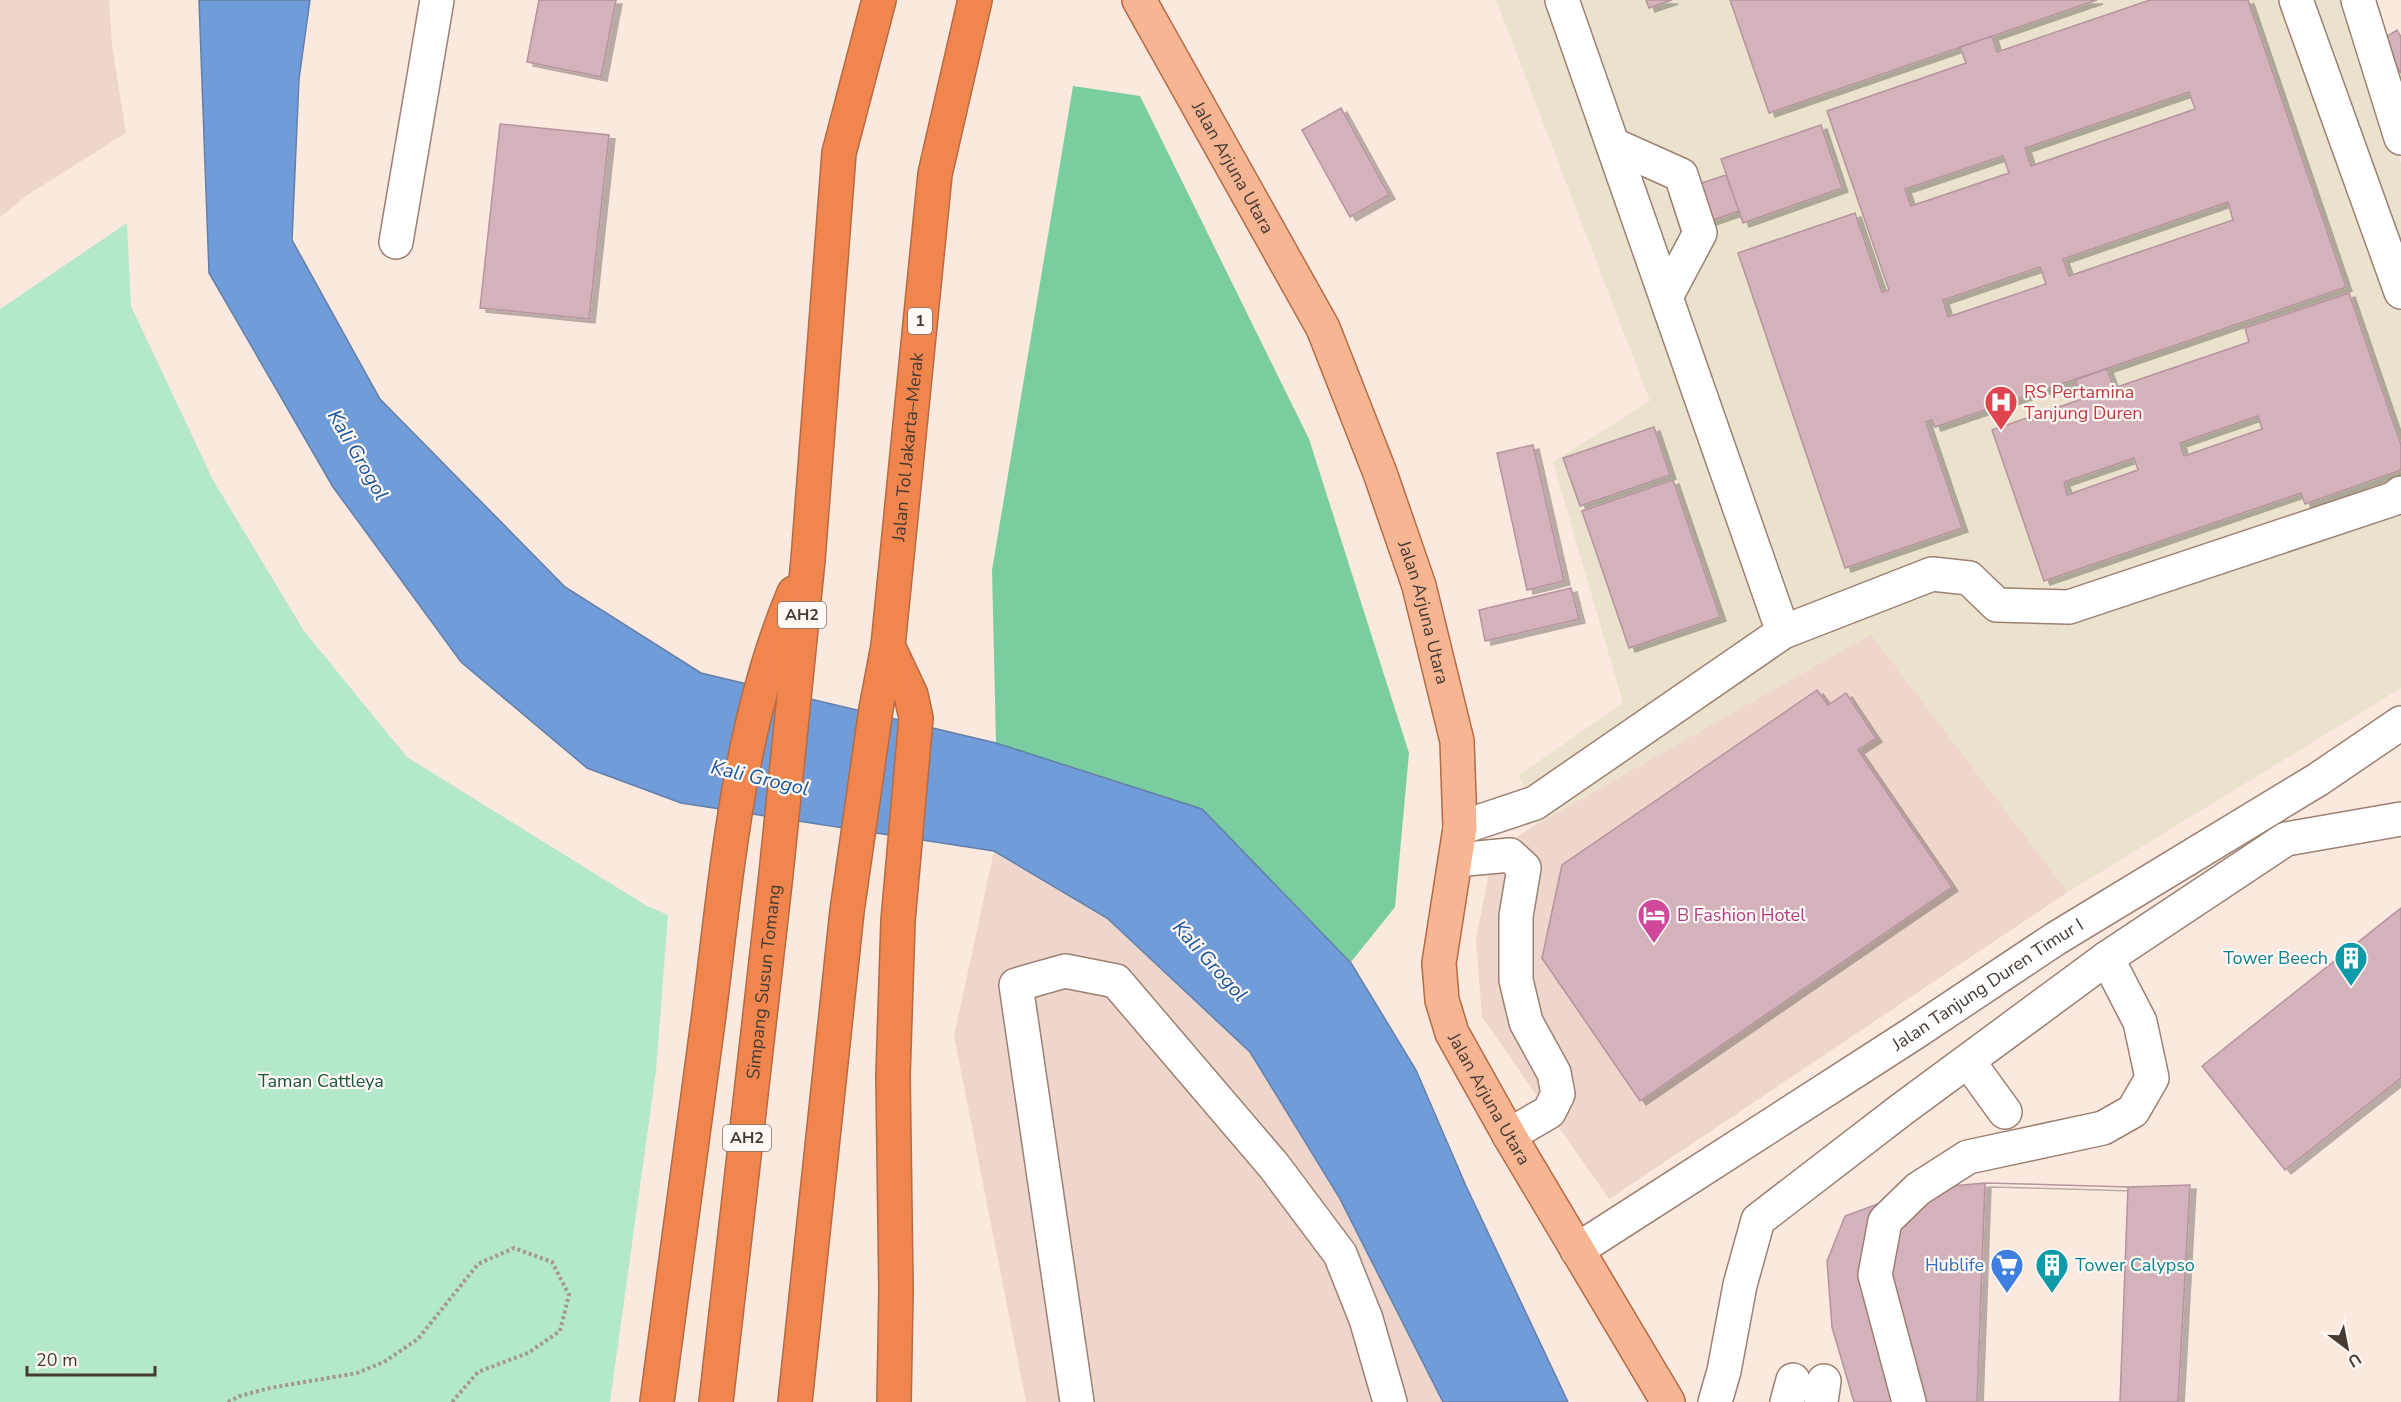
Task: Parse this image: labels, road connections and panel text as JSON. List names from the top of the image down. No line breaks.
{"streets":{"highway":["1","Jalan Tol Jakarta–Merak","AH2","Simpang Susun Tomang"],"main road":["Jalan Arjuna Utara"],"street":["Jalan Tanjung Duren Timur I"]},"crossings":[["Jalan Arjuna Utara","Jalan Tanjung Duren Timur I"]],"water":["Kali Grogol"],"parks":["Taman Cattleya"],"places":{"hospital":["RS Pertamina Tanjung Duren"],"hotel":["B Fashion Hotel"],"building":["Tower Beech","Tower Calypso"],"supermarket":["Hublife"]},"scale_bar":"20 m","north":"bottom right"}
